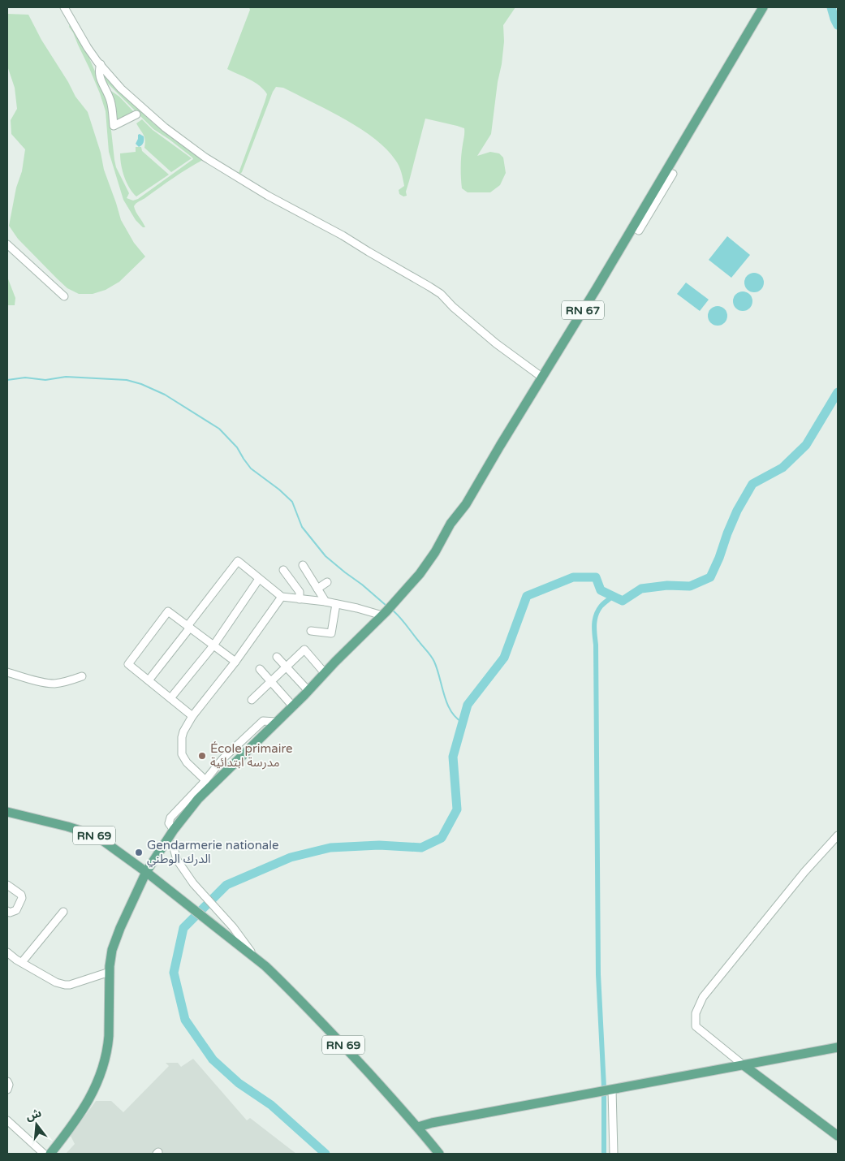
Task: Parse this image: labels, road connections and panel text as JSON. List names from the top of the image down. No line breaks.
{"streets":{"main road":["RN 67","RN 69"]},"crossings":[["RN 67","RN 69"]],"places":["École primaire مدرسة ابتدائية","Gendarmerie nationale الدرك الوطني"],"north":"top"}
